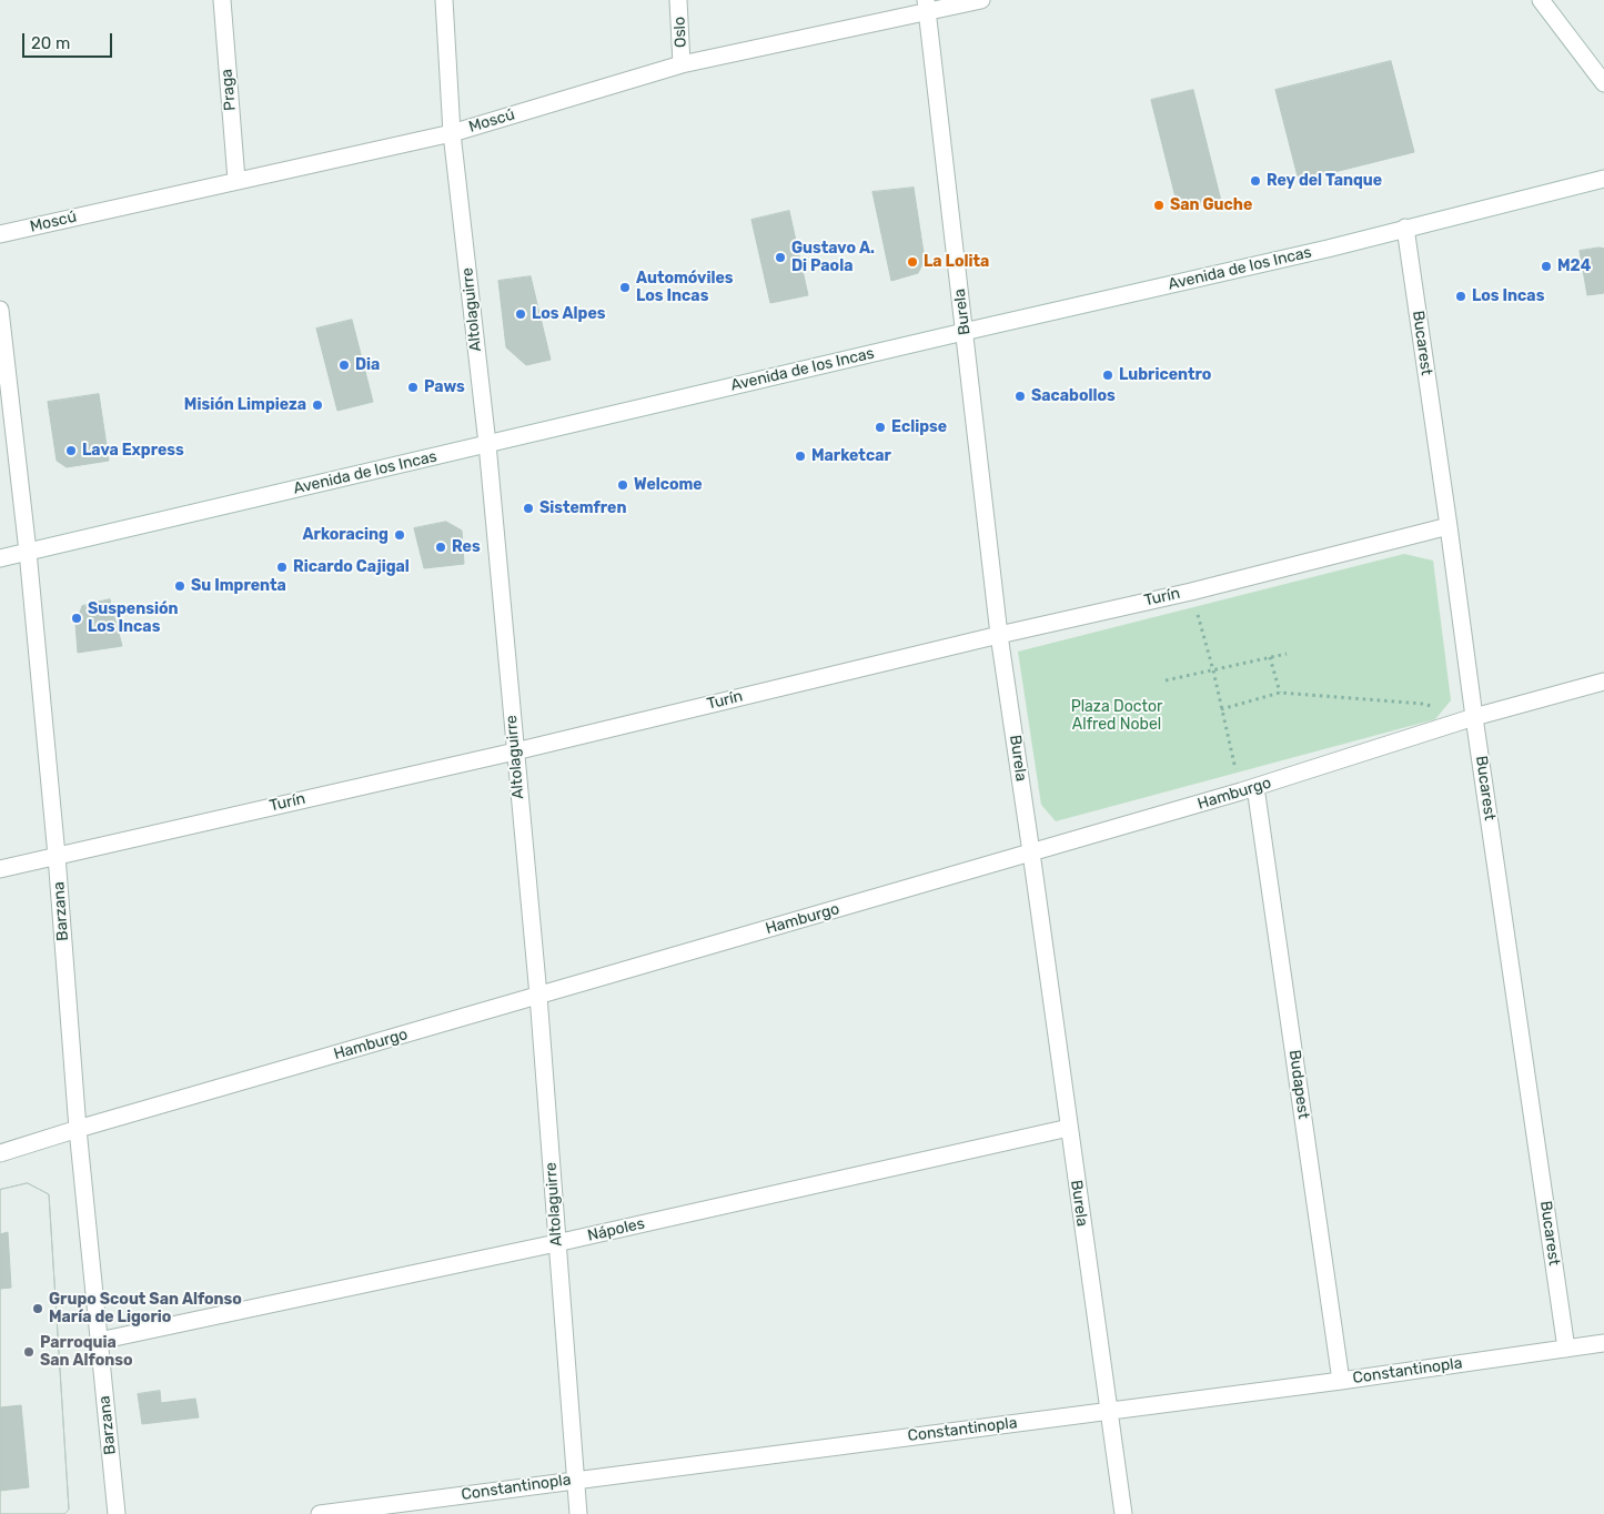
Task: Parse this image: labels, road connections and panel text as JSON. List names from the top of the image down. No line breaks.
{"streets":{"street":["Oslo","Praga","Moscú","Avenida de los Incas","Altolaguirre","Burela","Bucarest","Turín","Hamburgo","Barzana","Budapest","Nápoles","Constantinopla"]},"crossings":[["Oslo","Moscú"],["Praga","Moscú"],["Moscú","Altolaguirre"],["Moscú","Burela"],["Avenida de los Incas","Altolaguirre"],["Avenida de los Incas","Burela"],["Avenida de los Incas","Bucarest"],["Avenida de los Incas","Barzana"],["Altolaguirre","Turín"],["Altolaguirre","Hamburgo"],["Altolaguirre","Nápoles"],["Altolaguirre","Constantinopla"],["Burela","Turín"],["Burela","Hamburgo"],["Burela","Nápoles"],["Burela","Constantinopla"],["Bucarest","Turín"],["Bucarest","Hamburgo"],["Bucarest","Constantinopla"],["Turín","Barzana"],["Hamburgo","Barzana"],["Hamburgo","Budapest"],["Barzana","Nápoles"],["Budapest","Constantinopla"]],"parks":["Plaza Doctor Alfred Nobel"],"places":["Rey del Tanque","San Guche","Gustavo A. Di Paola","La Lolita","M24","Automóviles Los Incas","Los Incas","Los Alpes","Dia","Lubricentro","Paws","Sacabollos","Misión Limpieza","Eclipse","Lava Express","Marketcar","Welcome","Sistemfren","Arkoracing","Res","Ricardo Cajigal","Su Imprenta","Suspensión Los Incas","Grupo Scout San Alfonso María de Ligorio","Parroquia San Alfonso"],"scale_bar":"20 m"}
